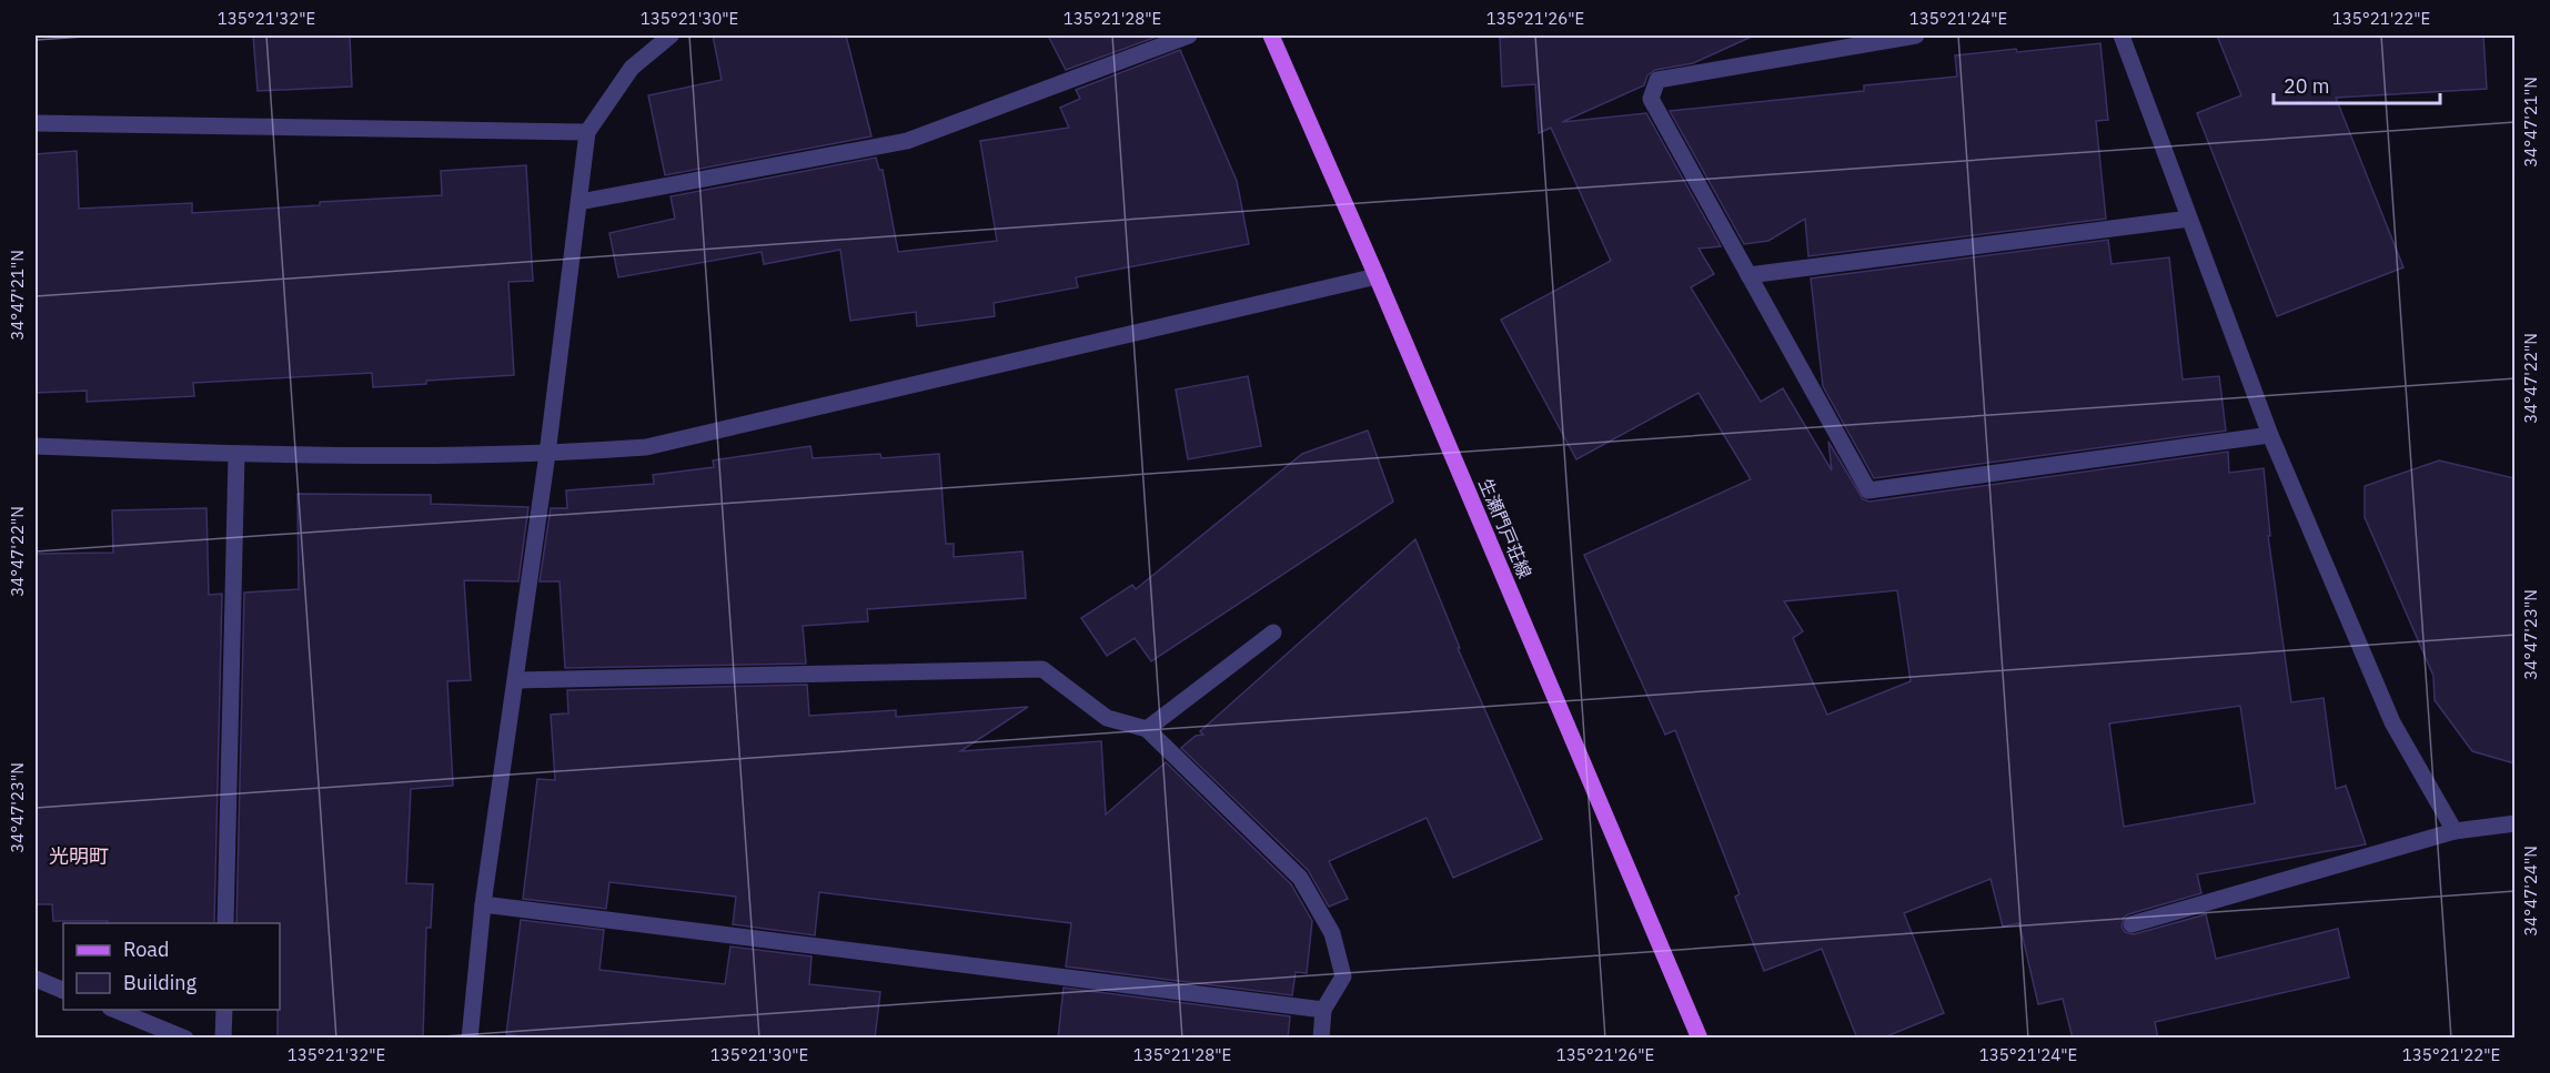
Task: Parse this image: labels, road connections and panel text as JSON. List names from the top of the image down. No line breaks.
{"streets":{"main road":["生瀬門戸荘線"]},"districts":["光明町"],"legend":["Road","Building"],"scale_bar":"20 m","coordinates":["135°21'32\"E","135°21'30\"E","135°21'28\"E","135°21'26\"E","135°21'24\"E","135°21'22\"E","34°47'21\"N","34°47'22\"N","34°47'23\"N","34°47'24\"N"]}
